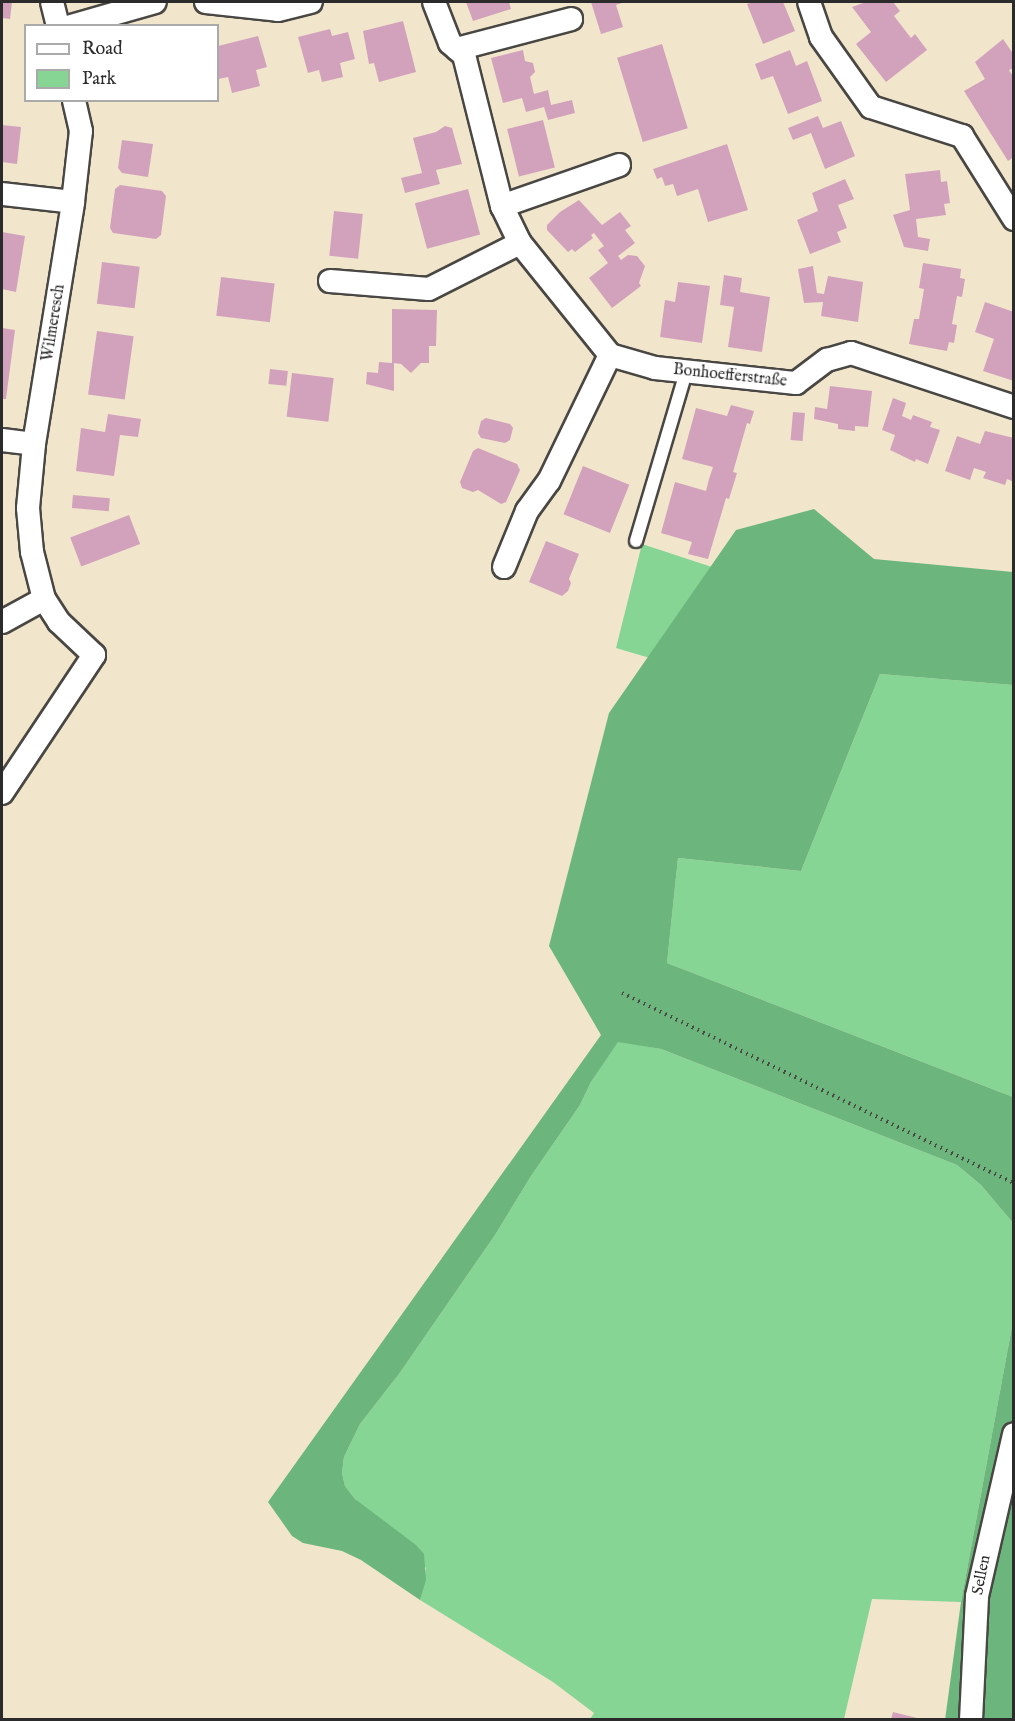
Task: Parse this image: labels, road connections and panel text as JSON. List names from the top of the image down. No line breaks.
{"streets":{"street":["Wilmeresch","Bonhoefferstraße","Sellen"]},"legend":["Road","Park"]}
